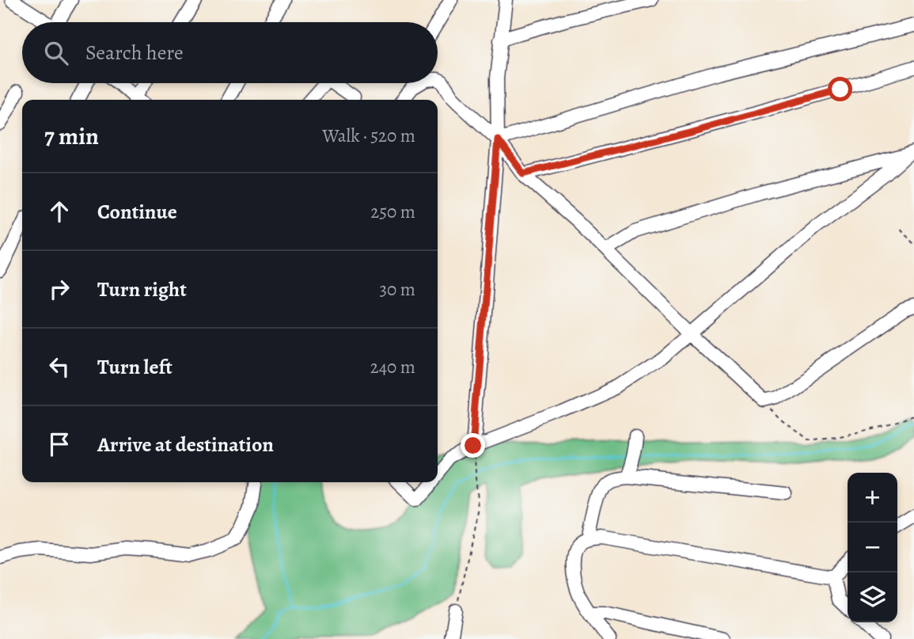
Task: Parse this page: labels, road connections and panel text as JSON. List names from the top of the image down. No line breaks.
{"page":{"search":"Search here","heading":["7 min","Walk · 520 m"],"list":[["Continue","250 m"],["Turn right","30 m"],["Turn left","240 m"],"Arrive at destination"],"map_buttons":["+","−"]}}
